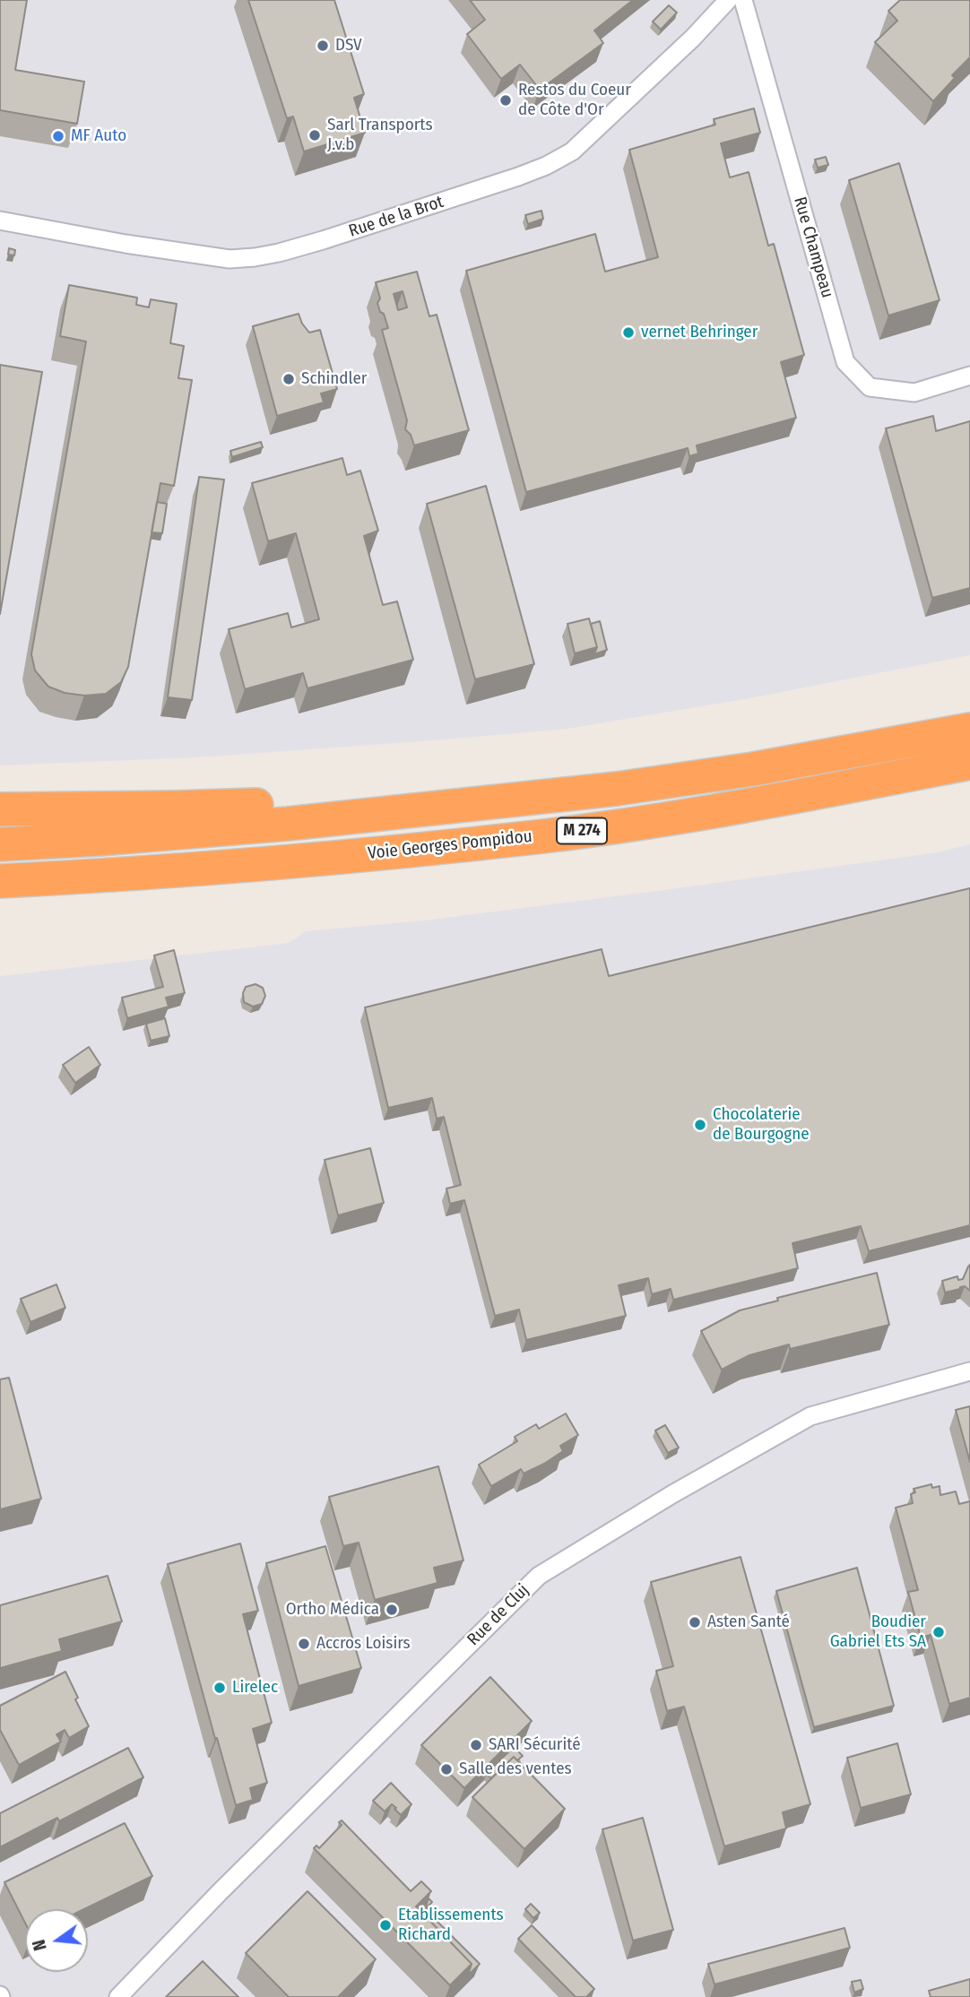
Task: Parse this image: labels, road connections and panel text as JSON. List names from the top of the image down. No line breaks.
{"streets":{"highway":["M 274","Voie Georges Pompidou"],"street":["Rue de la Brot","Rue Champeau","Rue de Cluj"]},"places":["DSV","Restos du Coeur de Côte d'Or","Sarl Transports J.v.b","MF Auto","vernet Behringer","Schindler","Chocolaterie de Bourgogne","Ortho Médica","Asten Santé","Boudier Gabriel Ets SA","Accros Loisirs","Lirelec","SARI Sécurité","Salle des ventes","Etablissements Richard"],"north":"left"}
